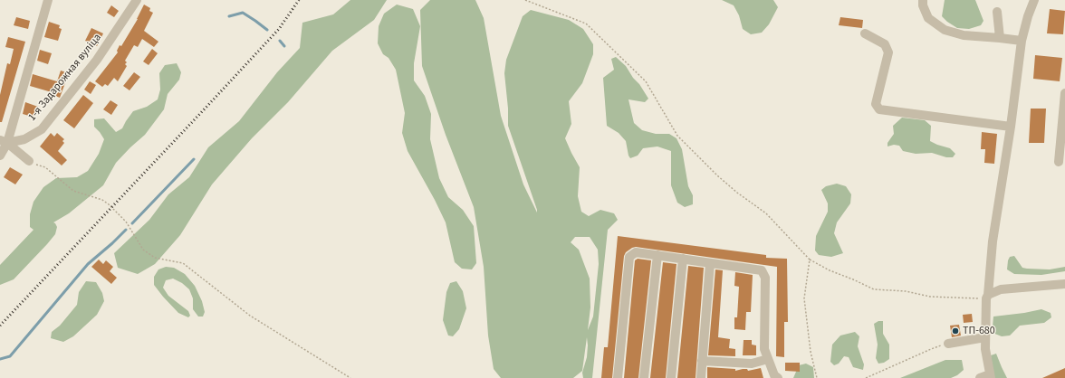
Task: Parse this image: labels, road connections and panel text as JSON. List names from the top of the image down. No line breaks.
{"streets":{"street":["1-я Задарожная вуліца"]},"places":["ТП-680"]}
